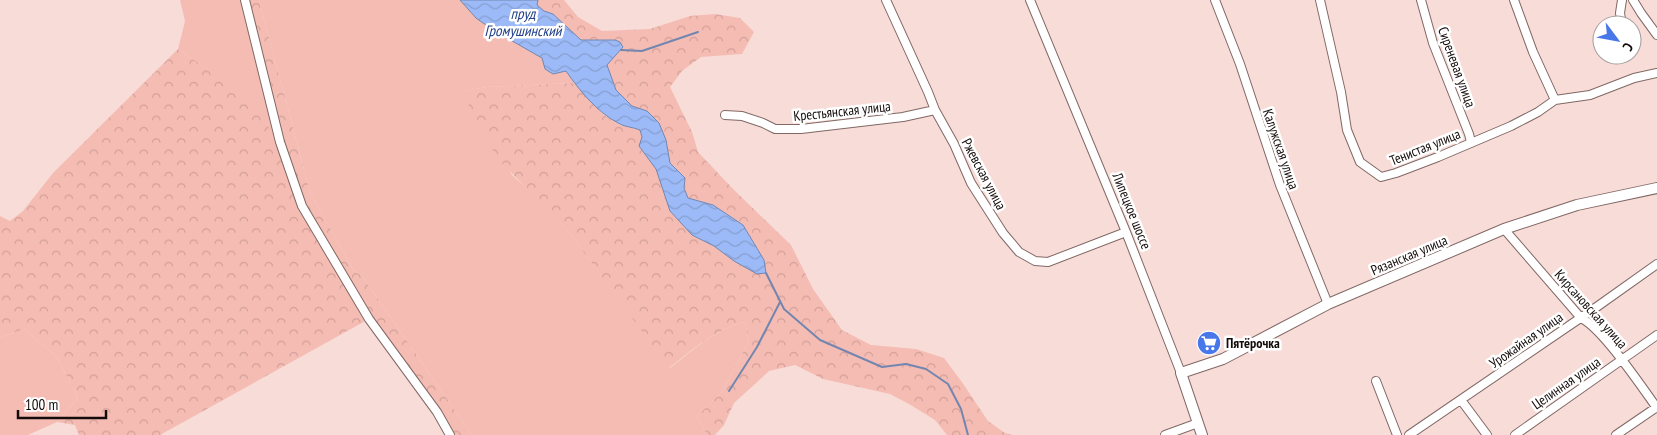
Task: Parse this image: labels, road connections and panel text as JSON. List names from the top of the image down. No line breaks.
{"streets":{"main road":["Липецкое шоссе","Рязанская улица"],"street":["Сиреневая улица","Крестьянская улица","Тенистая улица","Калужская улица","Ржевская улица","Кирсановская улица","Урожайная улица","Целинная улица"]},"crossings":[["Сиреневая улица","Тенистая улица"],["Крестьянская улица","Ржевская улица"],["Калужская улица","Рязанская улица"],["Ржевская улица","Липецкое шоссе"],["Липецкое шоссе","Рязанская улица"],["Рязанская улица","Кирсановская улица"],["Кирсановская улица","Урожайная улица"],["Кирсановская улица","Целинная улица"]],"water":["пруд Громушинский"],"places":{"supermarket":["Пятёрочка"]},"scale_bar":"100 m","north":"bottom right"}
